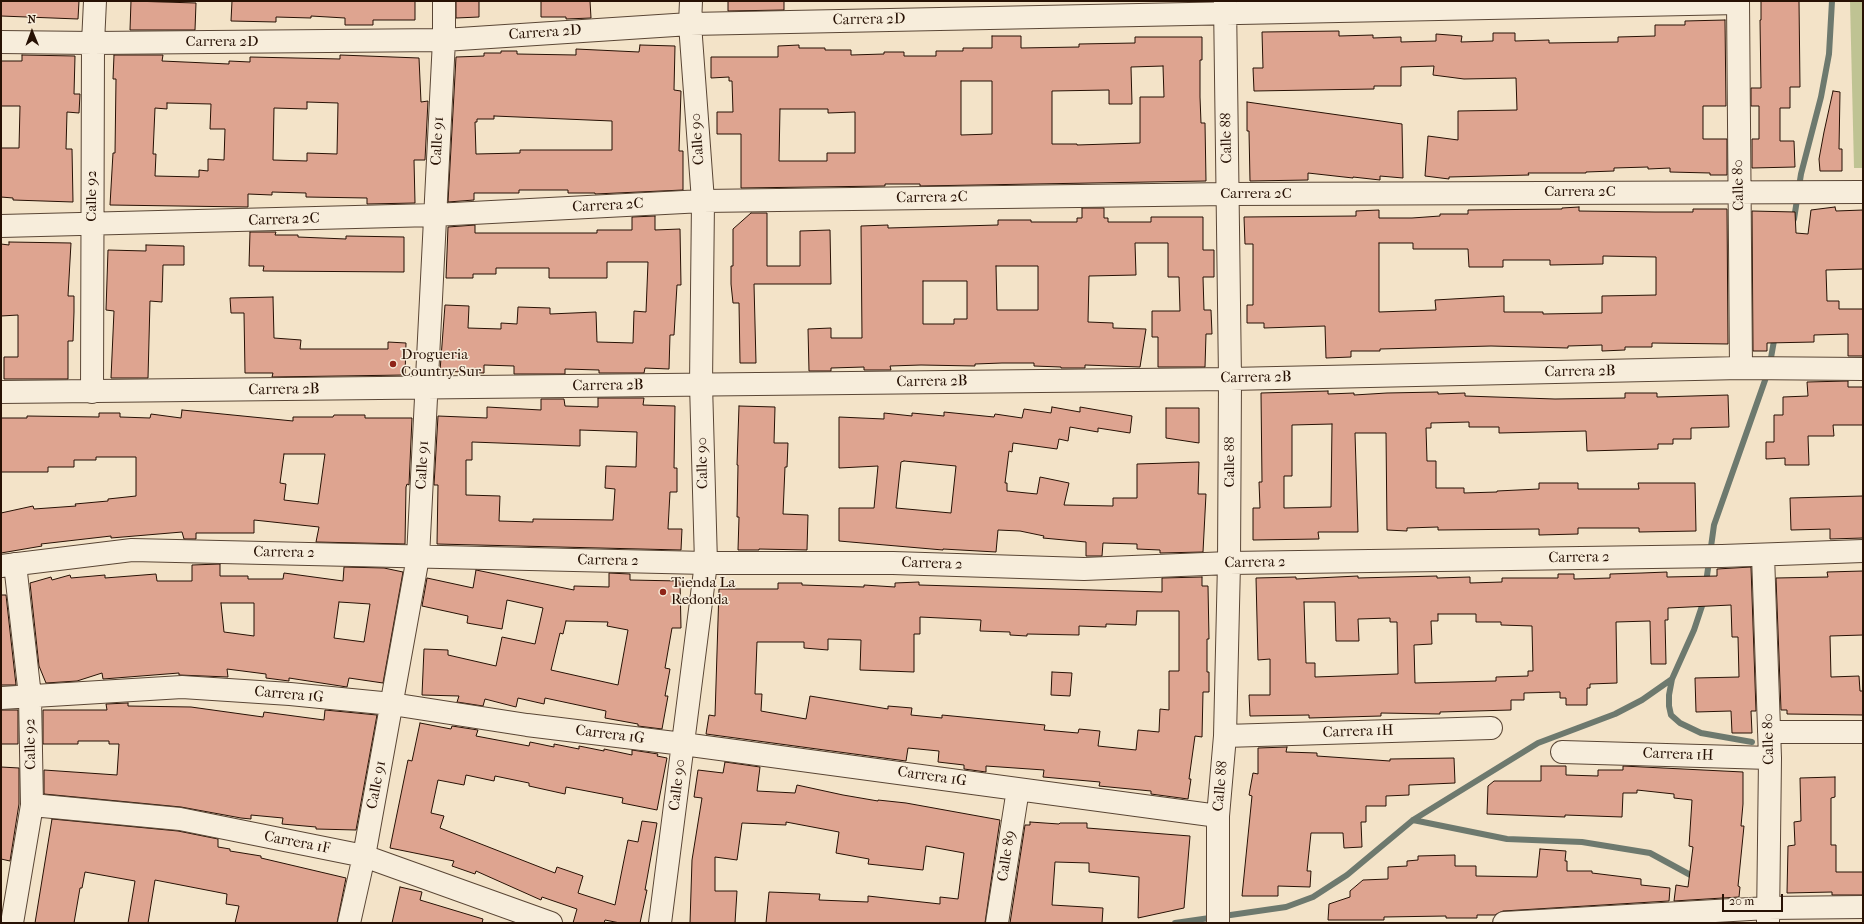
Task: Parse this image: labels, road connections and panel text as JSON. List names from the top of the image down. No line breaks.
{"streets":{"street":["Carrera 2D","Calle 88","Calle 90","Calle 91","Calle 80","Carrera 2C","Calle 92","Carrera 2B","Carrera 2","Carrera 1G","Carrera 1H","Carrera 1F","Calle 89"]},"crossings":[["Carrera 2D","Calle 88"],["Carrera 2D","Calle 90"],["Carrera 2D","Calle 91"],["Carrera 2D","Calle 80"],["Carrera 2D","Calle 92"],["Calle 88","Carrera 2C"],["Calle 88","Carrera 2B"],["Calle 88","Carrera 2"],["Calle 88","Carrera 1G"],["Calle 88","Carrera 1H"],["Calle 90","Carrera 2C"],["Calle 90","Carrera 2B"],["Calle 90","Carrera 2"],["Calle 90","Carrera 1G"],["Calle 91","Carrera 2C"],["Calle 91","Carrera 2B"],["Calle 91","Carrera 2"],["Calle 91","Carrera 1G"],["Calle 91","Carrera 1F"],["Calle 80","Carrera 2C"],["Calle 80","Carrera 2B"],["Calle 80","Carrera 2"],["Calle 80","Carrera 1H"],["Carrera 2C","Calle 92"],["Calle 92","Carrera 2B"],["Calle 92","Carrera 2"],["Calle 92","Carrera 1G"],["Calle 92","Carrera 1F"],["Carrera 1G","Calle 89"]],"places":["Drogueria Country Sur","Tienda La Redonda"],"scale_bar":"20 m","north":"top"}
